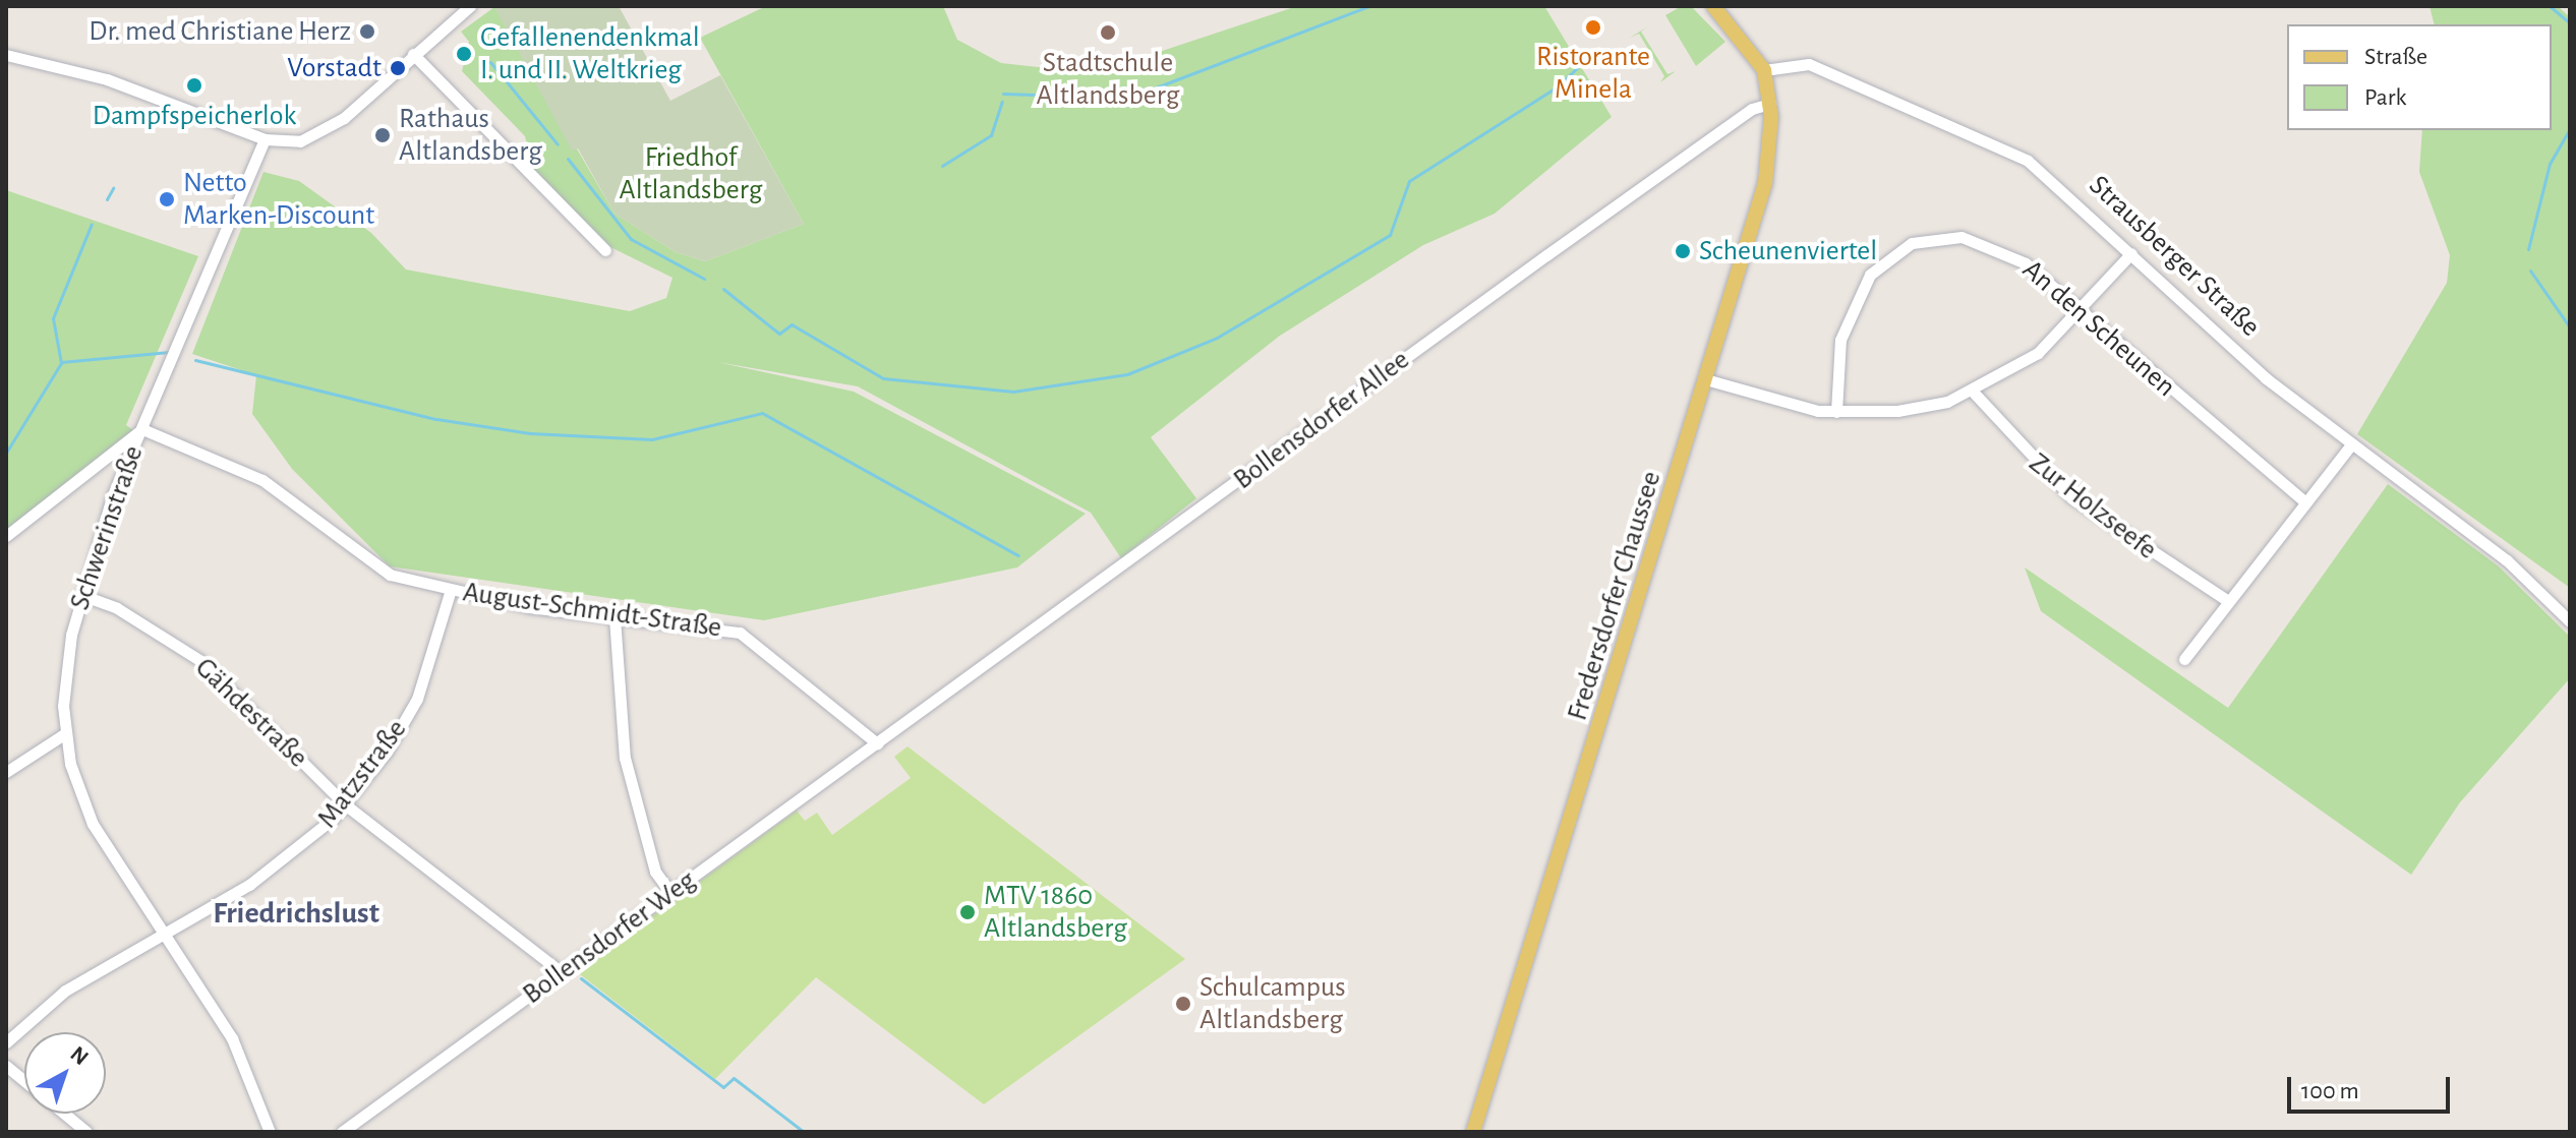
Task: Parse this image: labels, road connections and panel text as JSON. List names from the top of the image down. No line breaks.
{"streets":{"main road":["Fredersdorfer Chaussee"],"street":["Strausberger Straße","An den Scheunen","Bollensdorfer Allee","Zur Holzseefe","Schwerinstraße","August-Schmidt-Straße","Gähdestraße","Matzstraße","Bollensdorfer Weg"]},"crossings":[["Strausberger Straße","Fredersdorfer Chaussee"],["Bollensdorfer Allee","Fredersdorfer Chaussee"],["Bollensdorfer Allee","August-Schmidt-Straße"],["Bollensdorfer Allee","Bollensdorfer Weg"],["Schwerinstraße","August-Schmidt-Straße"],["Schwerinstraße","Gähdestraße"],["Schwerinstraße","Matzstraße"],["August-Schmidt-Straße","Matzstraße"],["August-Schmidt-Straße","Bollensdorfer Weg"],["Gähdestraße","Matzstraße"],["Gähdestraße","Bollensdorfer Weg"]],"districts":["Friedrichslust"],"parks":["Friedhof Altlandsberg"],"places":["Ristorante Minela","Dr. med Christiane Herz","Stadtschule Altlandsberg","Gefallenendenkmal I. und II. Weltkrieg","Vorstadt","Dampfspeicherlok","Rathaus Altlandsberg","Netto Marken-Discount","Scheunenviertel","MTV 1860 Altlandsberg","Schulcampus Altlandsberg"],"legend":["Straße","Park"],"scale_bar":"100 m","north":"top right"}
